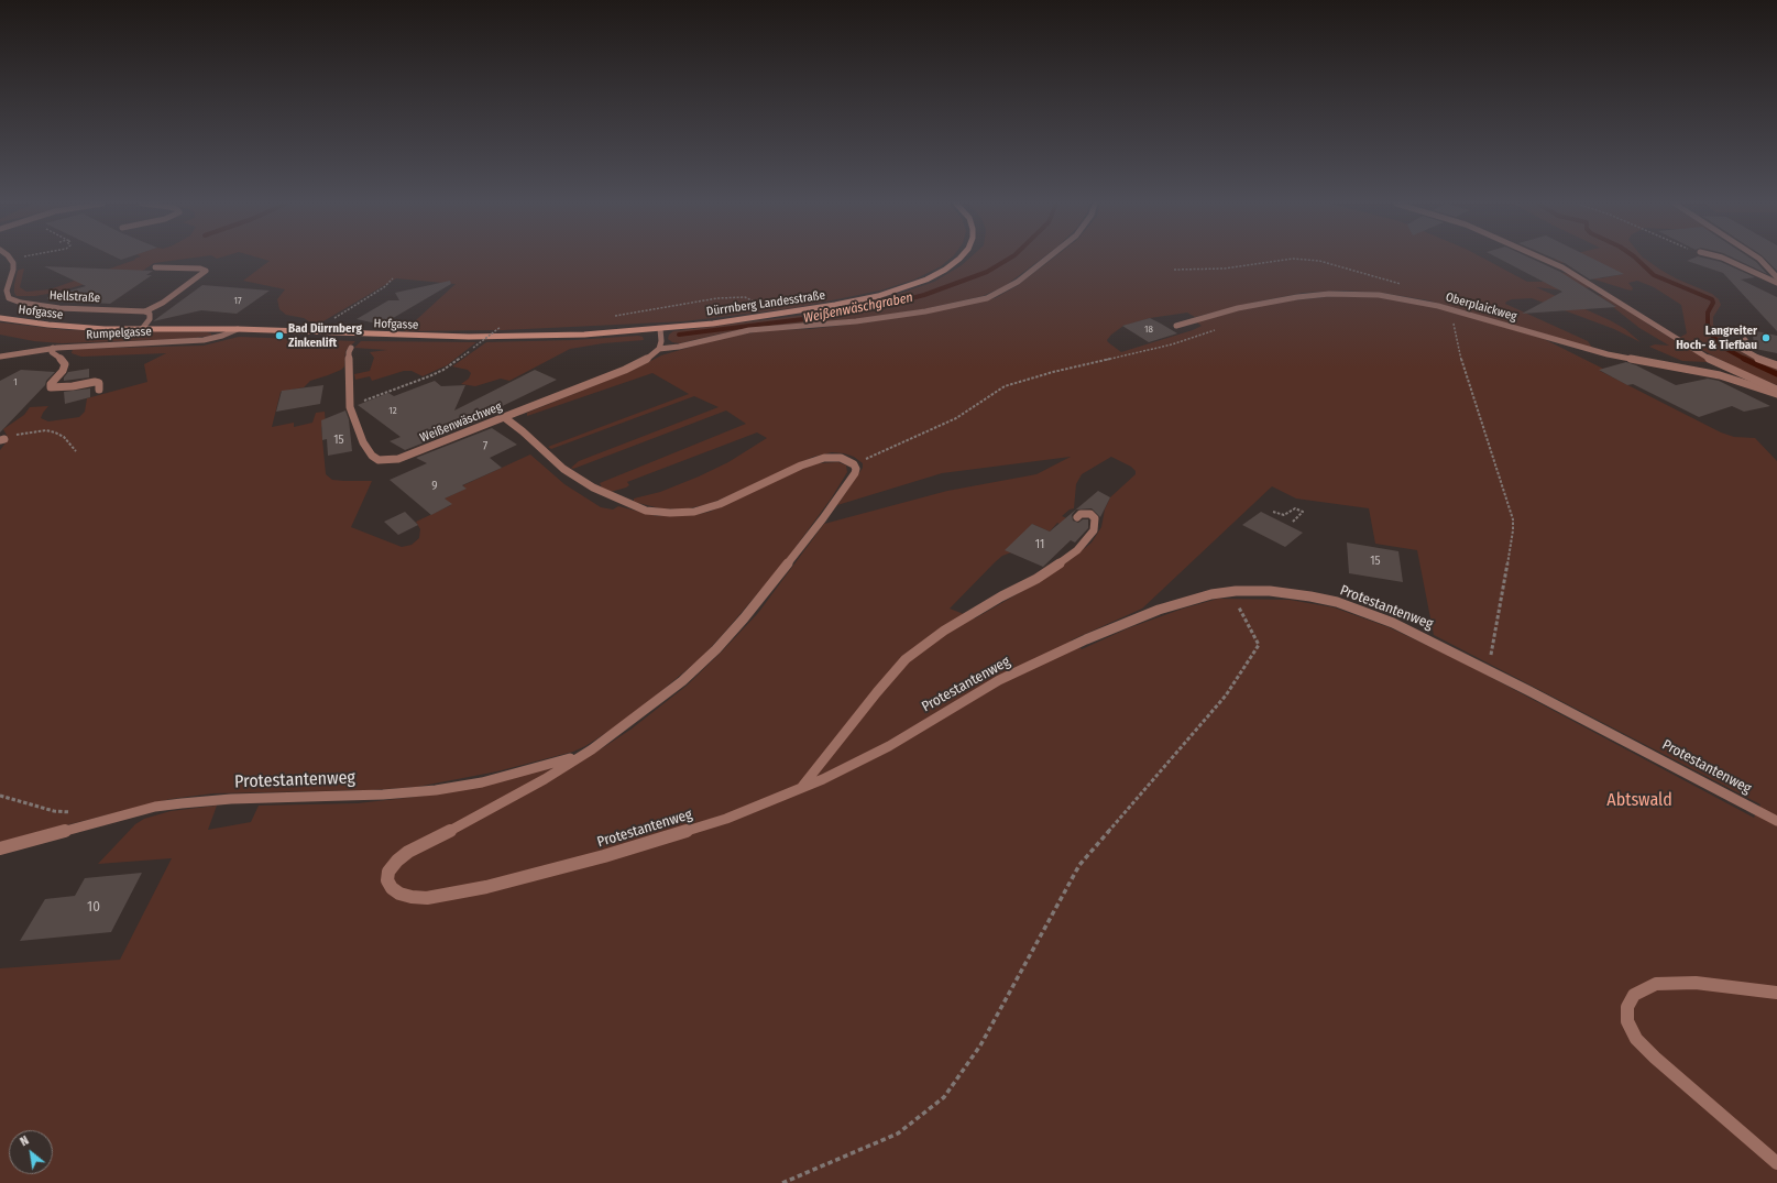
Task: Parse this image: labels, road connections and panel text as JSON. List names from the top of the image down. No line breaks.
{"streets":{"main road":["Dürrnberg Landesstraße","Hofgasse"],"street":["Hellstraße","Oberplaickweg","Rumpelgasse","Weißenwäschweg","Protestantenweg"]},"crossings":[["Dürrnberg Landesstraße","Hofgasse"],["Hofgasse","Rumpelgasse"]],"water":["Weißenwäschgraben"],"parks":["Abtswald"],"places":["Bad Dürrnberg Zinkenlift","Langreiter Hoch- & Tiefbau"],"house_numbers":["17","18","1","12","15","7","9","11","15","10"],"north":"top left"}
